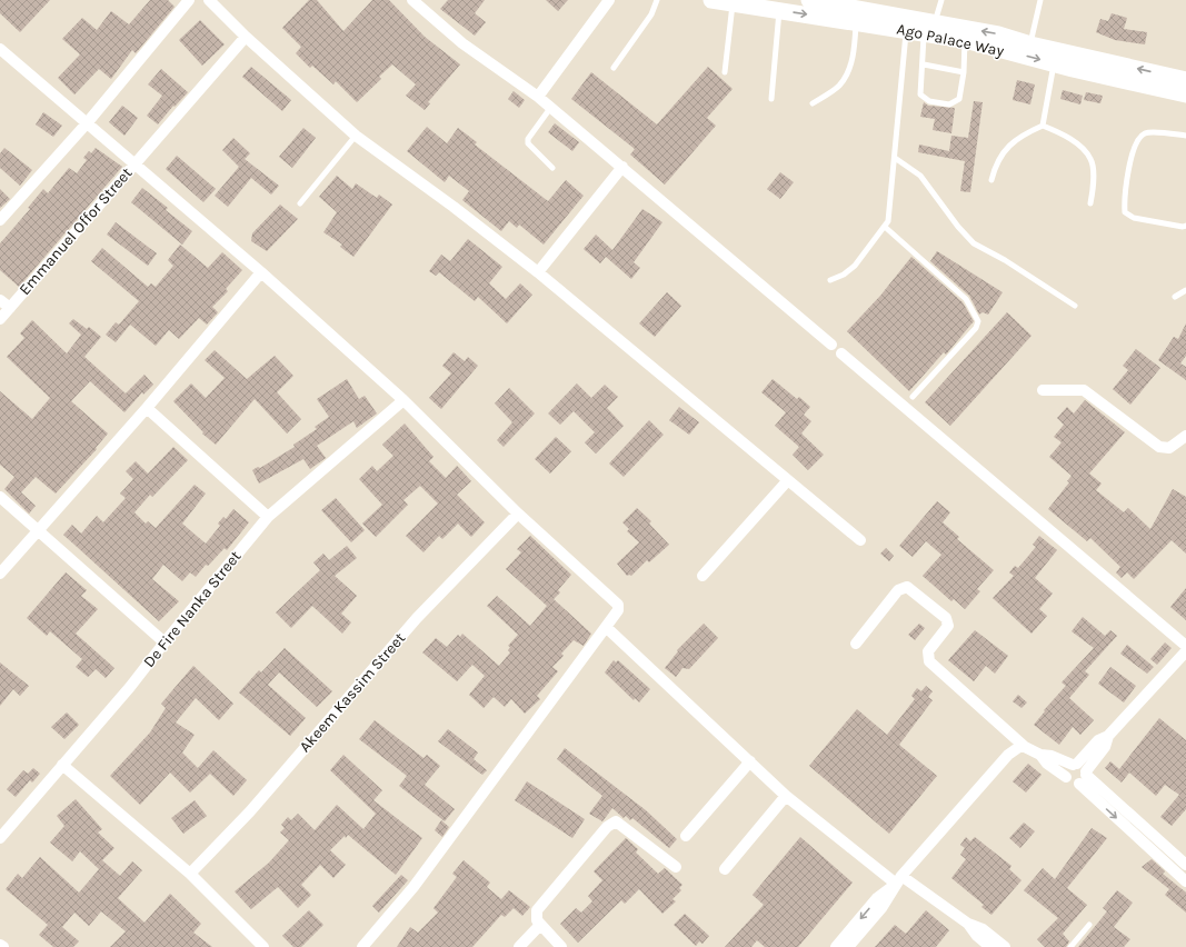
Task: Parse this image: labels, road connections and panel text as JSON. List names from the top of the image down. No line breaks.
{"streets":{"main road":["Ago Palace Way"],"street":["Emmanuel Offor Street","De Fire Nanka Street","Akeem Kassim Street"]}}
